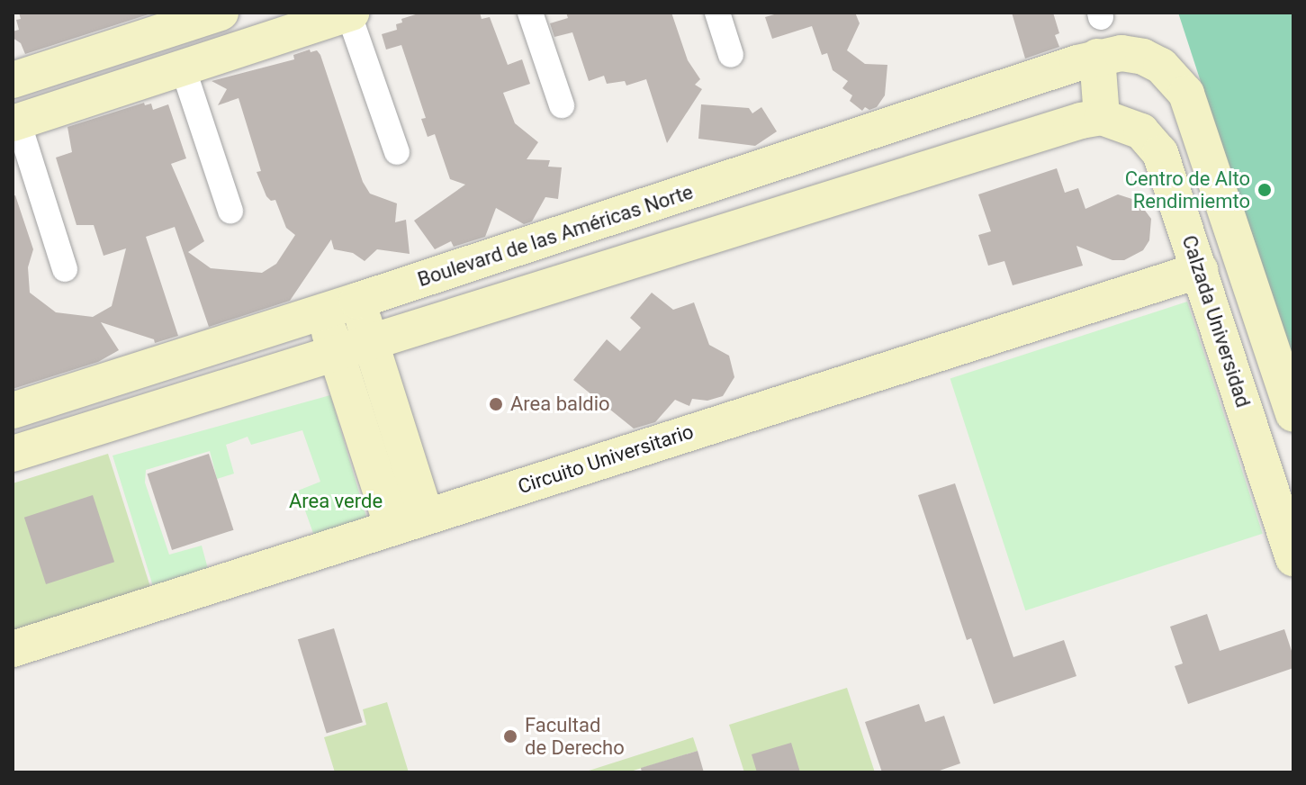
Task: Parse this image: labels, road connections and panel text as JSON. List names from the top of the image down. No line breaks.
{"streets":{"main road":["Boulevard de las Américas Norte","Calzada Universidad","Circuito Universitario"]},"crossings":[["Calzada Universidad","Circuito Universitario"]],"parks":["Area verde"],"places":["Centro de Alto Rendimiemto","Area baldio","Facultad de Derecho"]}
